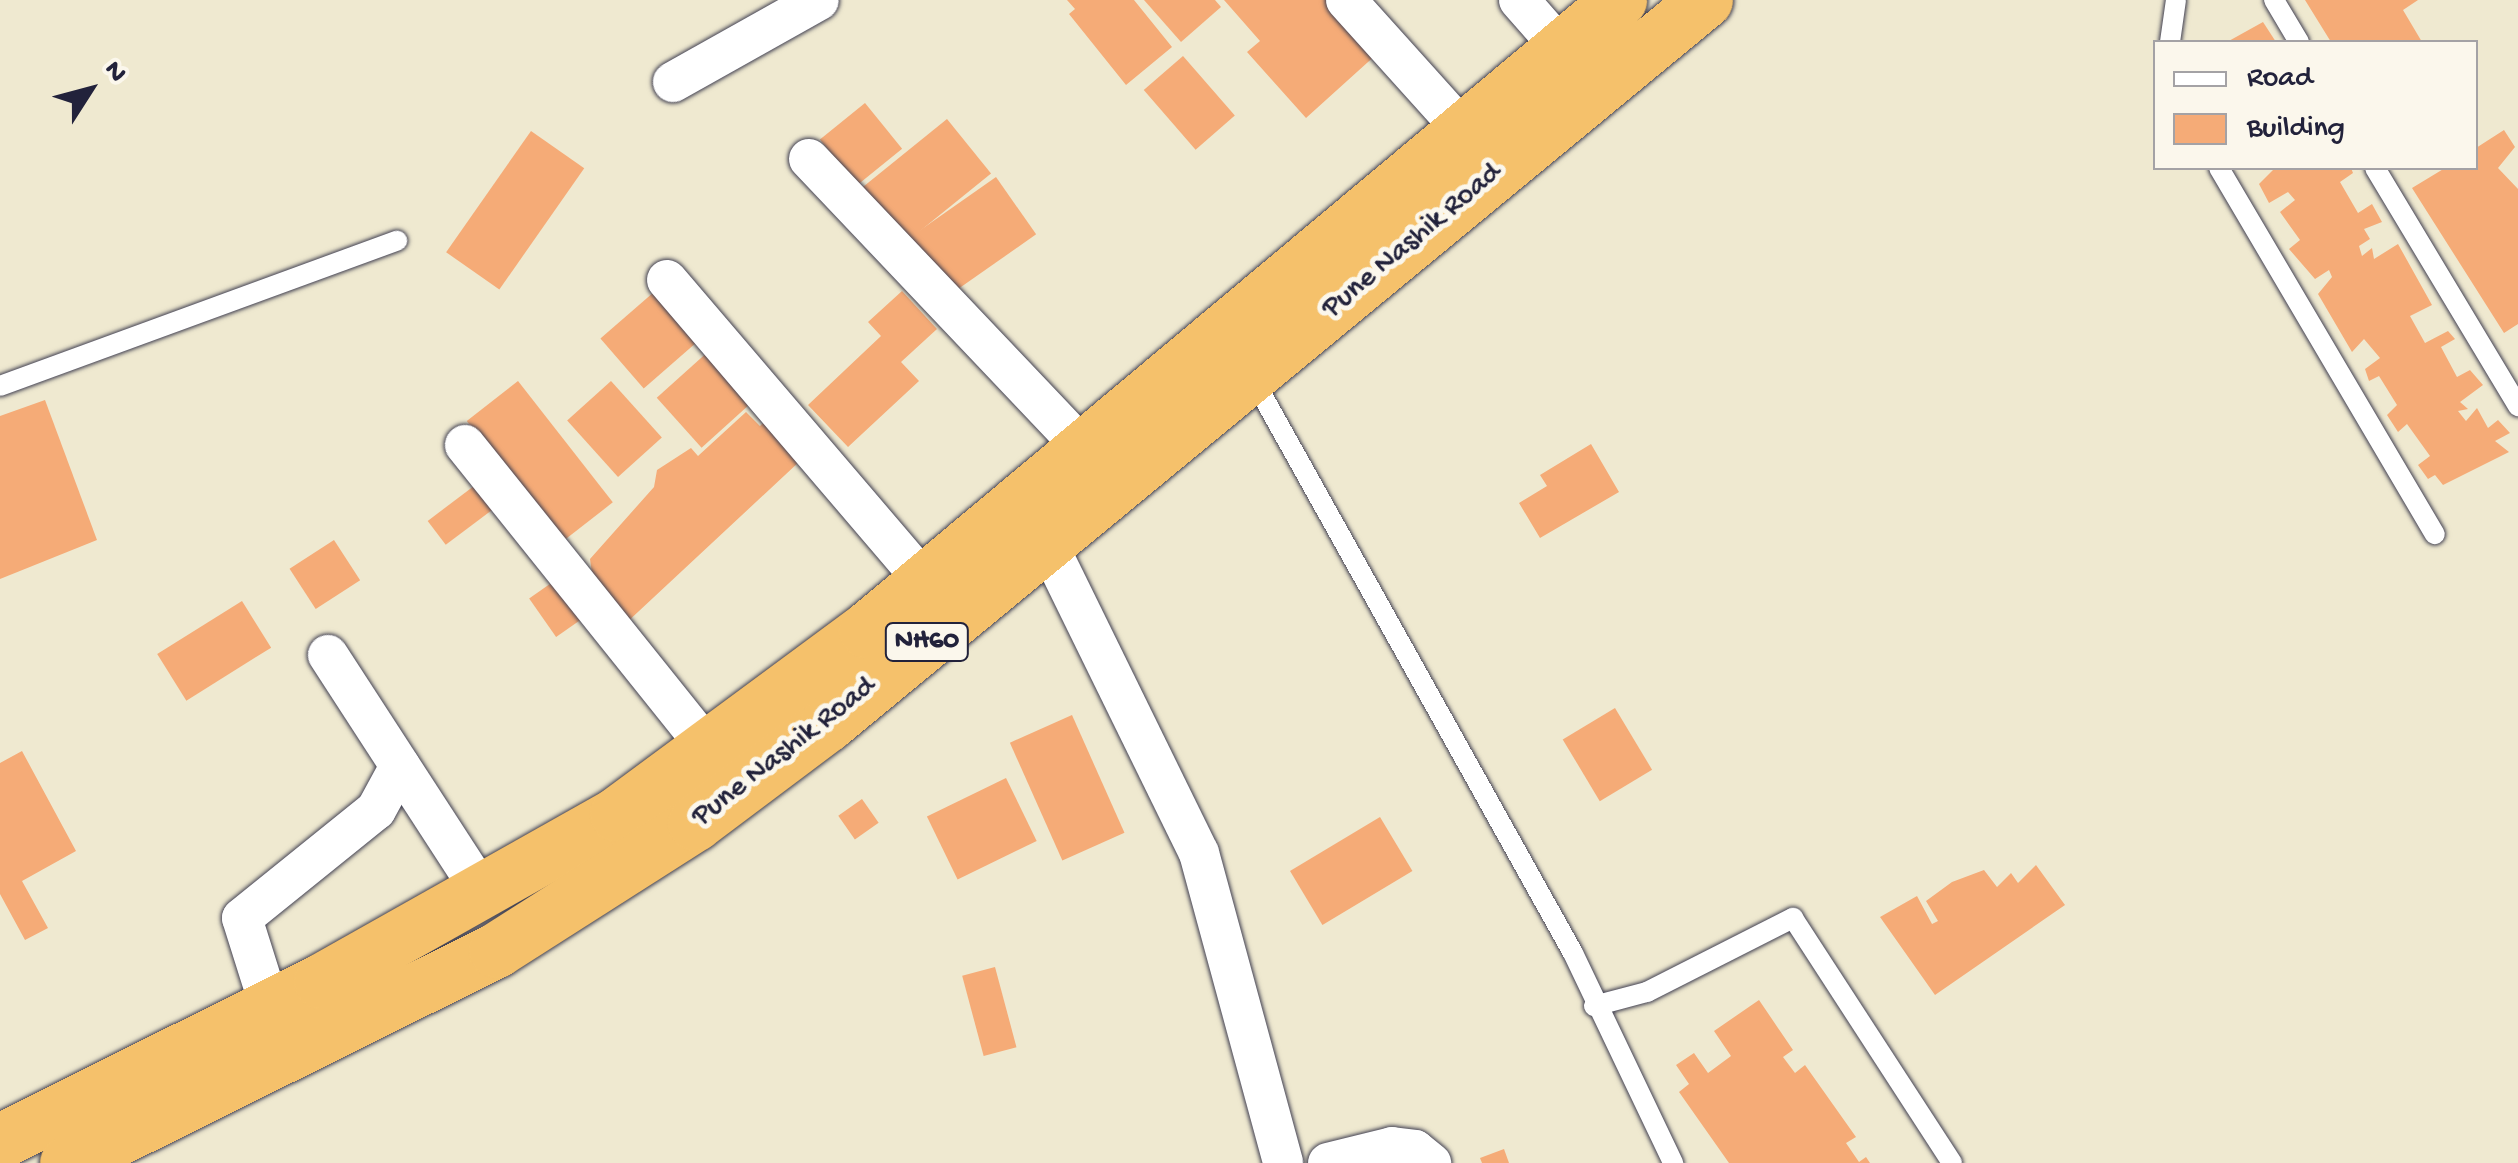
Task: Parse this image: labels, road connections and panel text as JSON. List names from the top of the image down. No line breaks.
{"streets":{"highway":["Pune Nashik Road","NH60"]},"legend":["Road","Building"],"north":"top right"}
